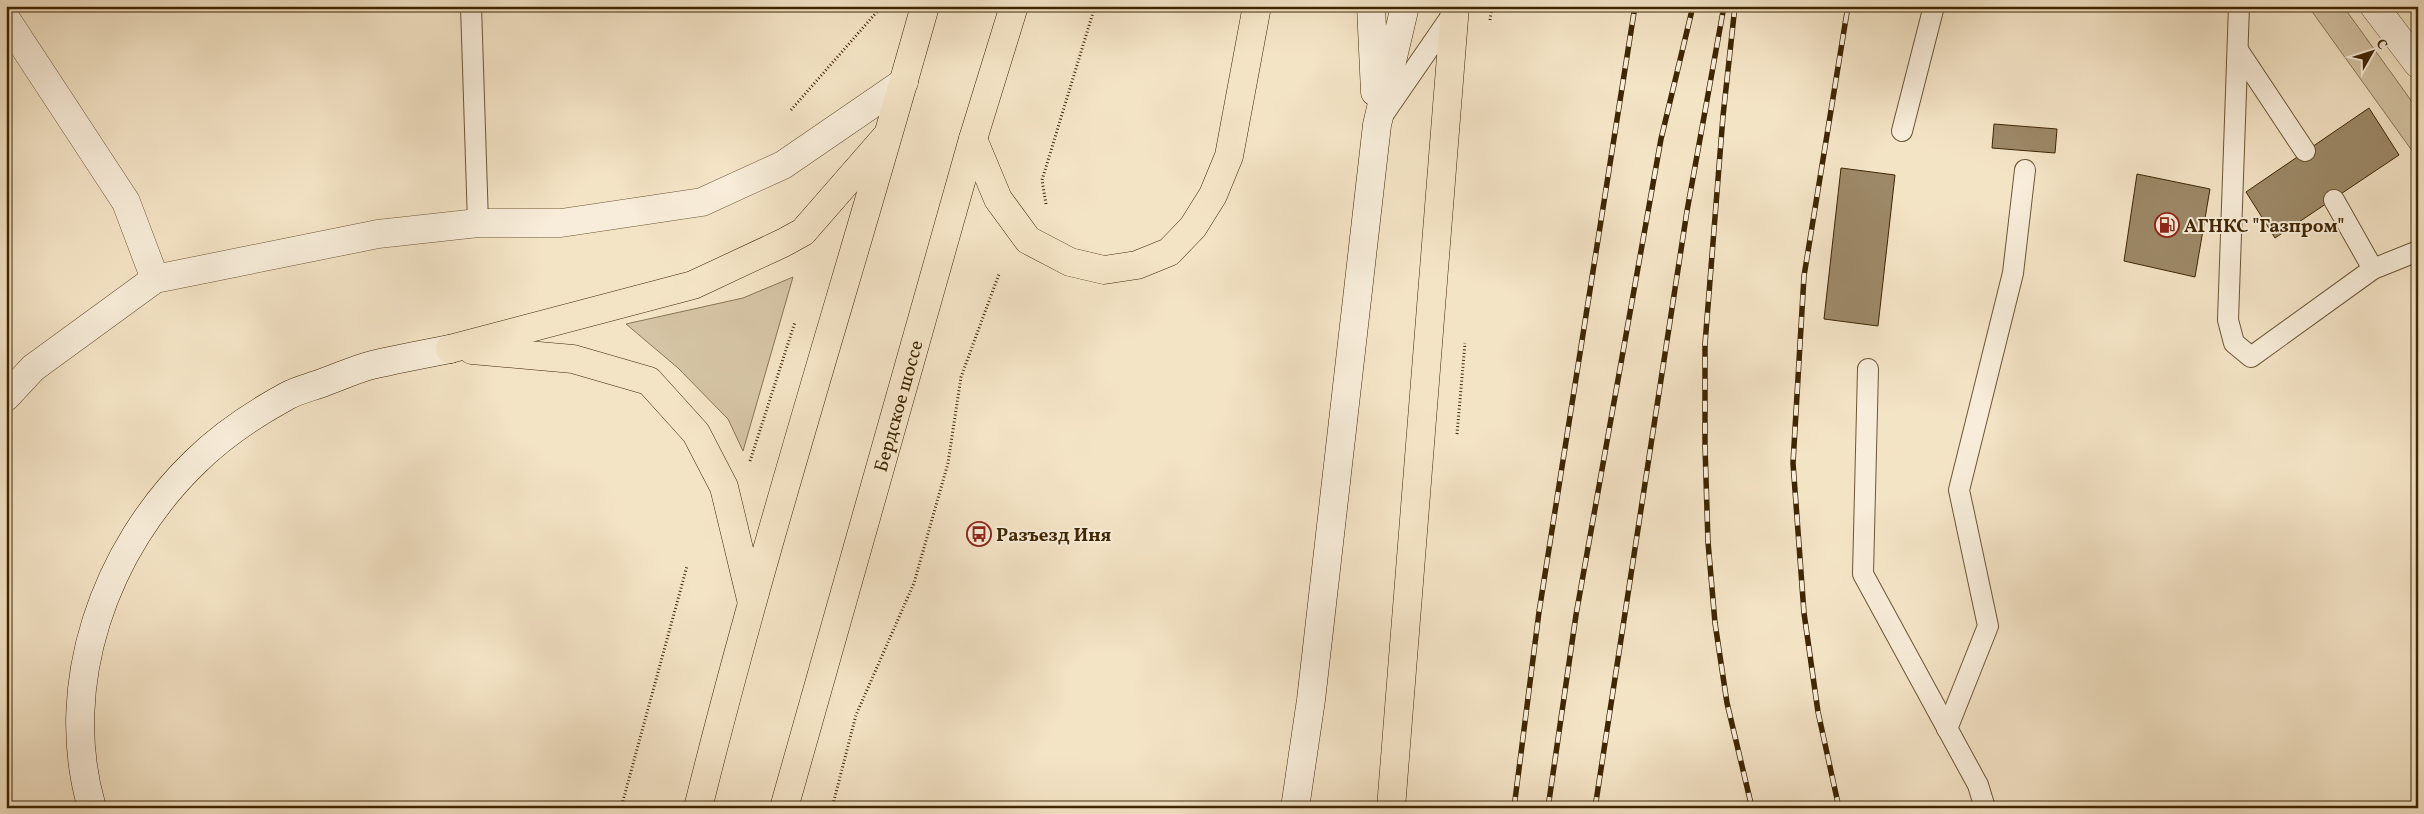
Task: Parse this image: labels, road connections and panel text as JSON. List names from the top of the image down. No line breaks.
{"streets":{"highway":["Бердское шоссе"]},"places":{"fuel station":["АГНКС \"Газпром\""],"bus stop":["Разъезд Иня"]},"north":"top right"}
